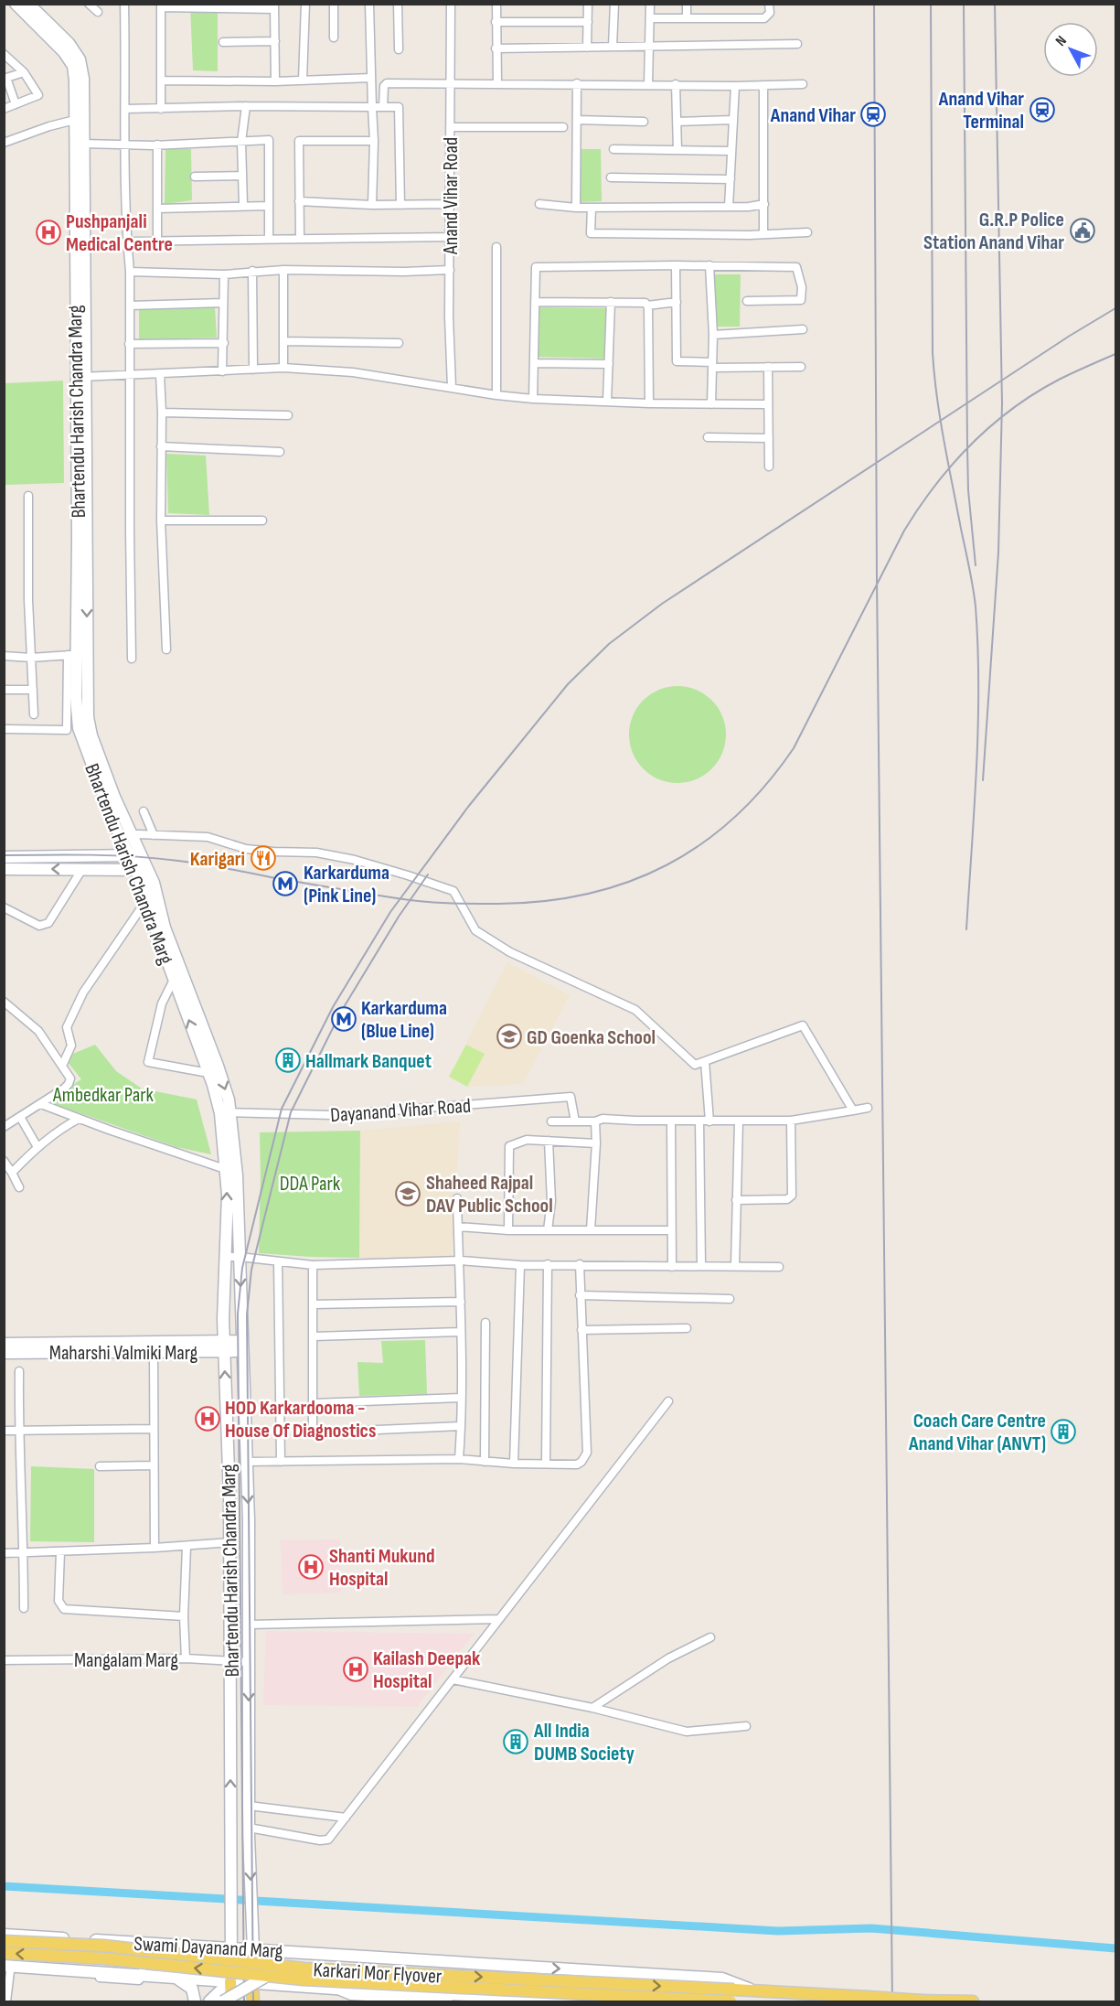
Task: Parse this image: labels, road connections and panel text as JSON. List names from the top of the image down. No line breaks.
{"streets":{"main road":["Bhartendu Harish Chandra Marg","Maharshi Valmiki Marg","Swami Dayanand Marg","Karkari Mor Flyover"],"street":["Anand Vihar Road","Dayanand Vihar Road","Mangalam Marg"]},"crossings":[["Bhartendu Harish Chandra Marg","Dayanand Vihar Road"],["Bhartendu Harish Chandra Marg","Maharshi Valmiki Marg"],["Bhartendu Harish Chandra Marg","Mangalam Marg"],["Bhartendu Harish Chandra Marg","Swami Dayanand Marg"],["Swami Dayanand Marg","Karkari Mor Flyover"]],"parks":["Ambedkar Park","DDA Park"],"places":{"station":["Anand Vihar Terminal","Anand Vihar"],"public building":["G.R.P Police Station Anand Vihar"],"hospital":["Pushpanjali Medical Centre","HOD Karkardooma - House Of Diagnostics","Shanti Mukund Hospital","Kailash Deepak Hospital"],"restaurant":["Karigari"],"metro station":["Karkarduma (Pink Line)","Karkarduma (Blue Line)"],"school or university":["GD Goenka School","Shaheed Rajpal DAV Public School"],"building":["Hallmark Banquet","Coach Care Centre Anand Vihar (ANVT)","All India DUMB Society"]},"north":"top left"}
